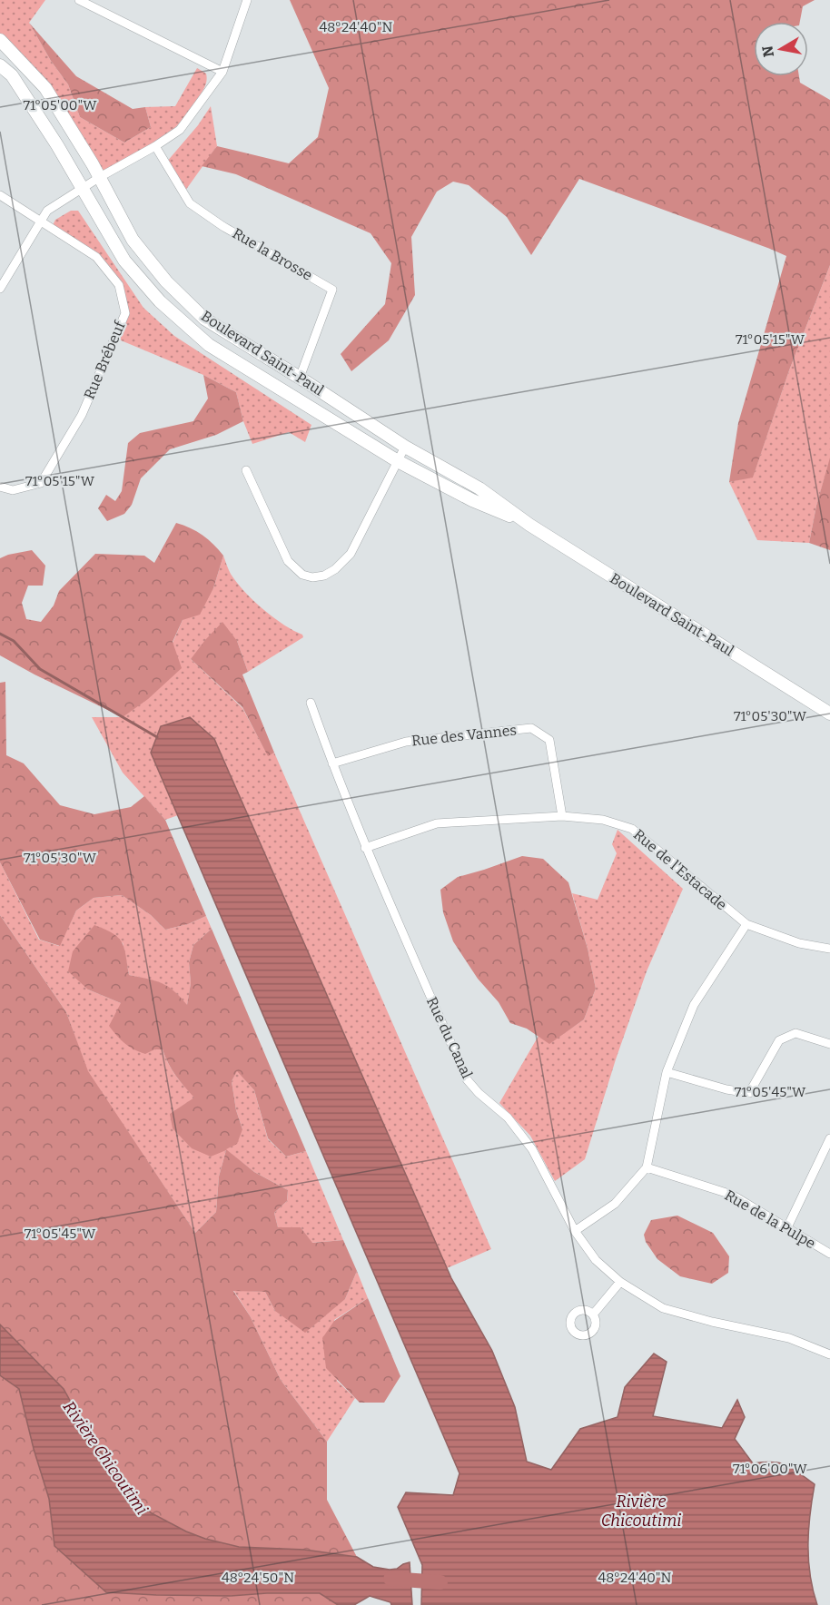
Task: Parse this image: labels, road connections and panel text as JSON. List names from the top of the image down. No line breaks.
{"streets":{"main road":["Boulevard Saint-Paul"],"street":["Rue la Brosse","Rue Brébeuf","Rue des Vannes","Rue de l'Estacade","Rue du Canal","Rue de la Pulpe"]},"crossings":[["Rue la Brosse","Boulevard Saint-Paul"],["Rue des Vannes","Rue de l'Estacade"],["Rue des Vannes","Rue du Canal"],["Rue de l'Estacade","Rue du Canal"]],"water":["Rivière Chicoutimi"],"north":"left","coordinates":["48°24'40\"N","71°05'00\"W","71°05'15\"W","71°05'30\"W","71°05'45\"W","71°06'00\"W","48°24'50\"N"]}
